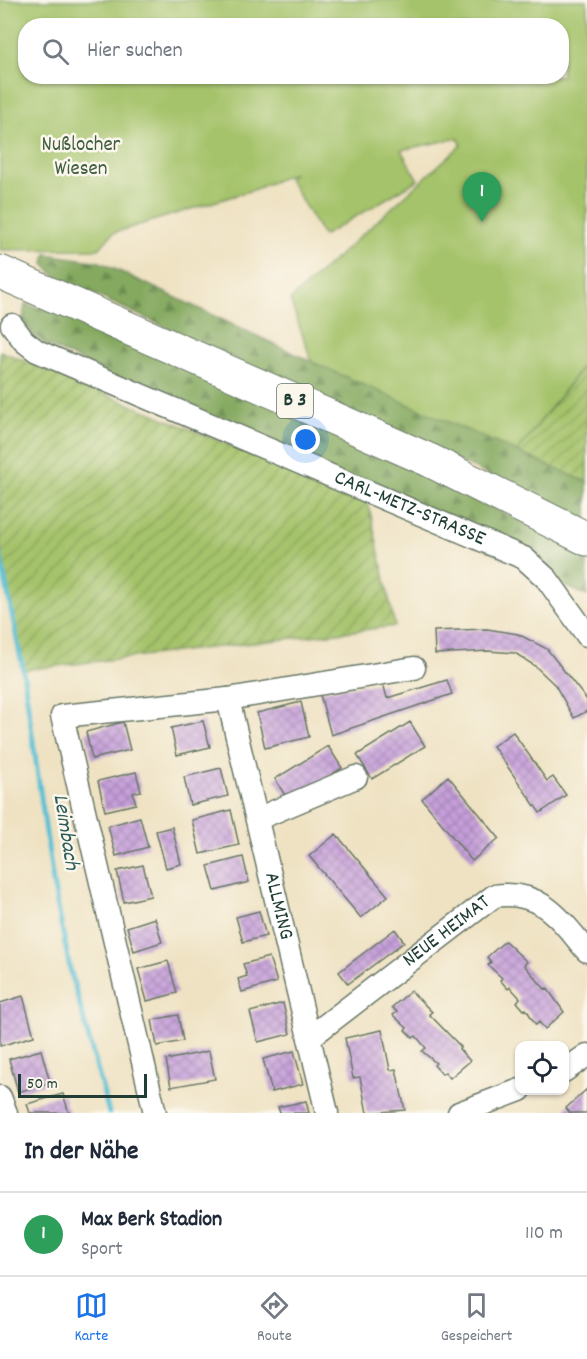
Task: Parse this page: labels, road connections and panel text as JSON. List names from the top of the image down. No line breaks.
{"streets":{"highway":["B 3"],"street":["CARL-METZ-STRASSE","ALLMING","NEUE HEIMAT"]},"crossings":[["ALLMING","NEUE HEIMAT"]],"water":["Leimbach"],"parks":["Nußlocher Wiesen"],"scale_bar":"50 m","page":{"search":"Hier suchen","pins":"1","scale":"50 m","heading":"In der Nähe","list":[{"mark":"1","name":"Max Berk Stadion","note":"Sport","value":"110 m"}],"nav":["Karte","Route","Gespeichert"]}}
